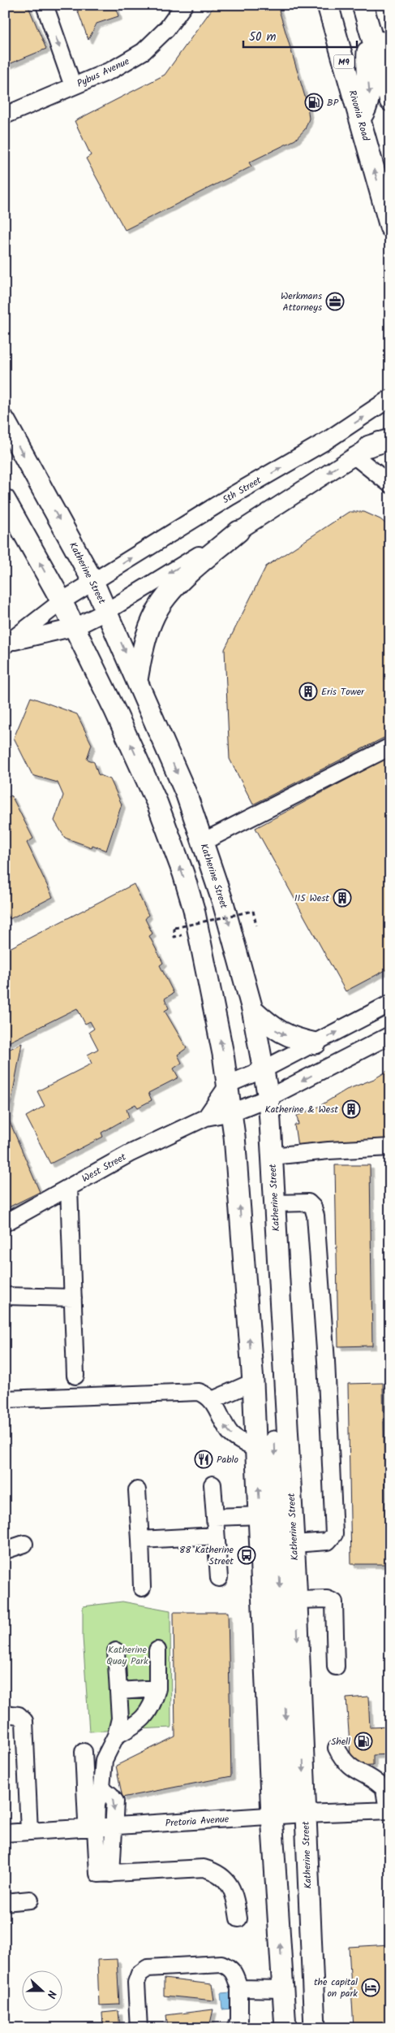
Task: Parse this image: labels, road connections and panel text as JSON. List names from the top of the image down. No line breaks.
{"streets":{"main road":["M9","Rivonia Road","Katherine Street"],"street":["Pybus Avenue","5th Street","West Street","Pretoria Avenue"]},"crossings":[["5th Street","Katherine Street"],["Katherine Street","West Street"],["Katherine Street","Pretoria Avenue"]],"one_way":["Rivonia Road"],"parks":["Katherine Quay Park"],"places":{"fuel station":["BP","Shell"],"office":["Werkmans Attorneys"],"building":["Eris Tower","115 West","Katherine & West"],"restaurant":["Pablo"],"bus stop":["88 Katherine Street"],"hotel":["the capital on park"]},"scale_bar":"50 m","north":"right"}
